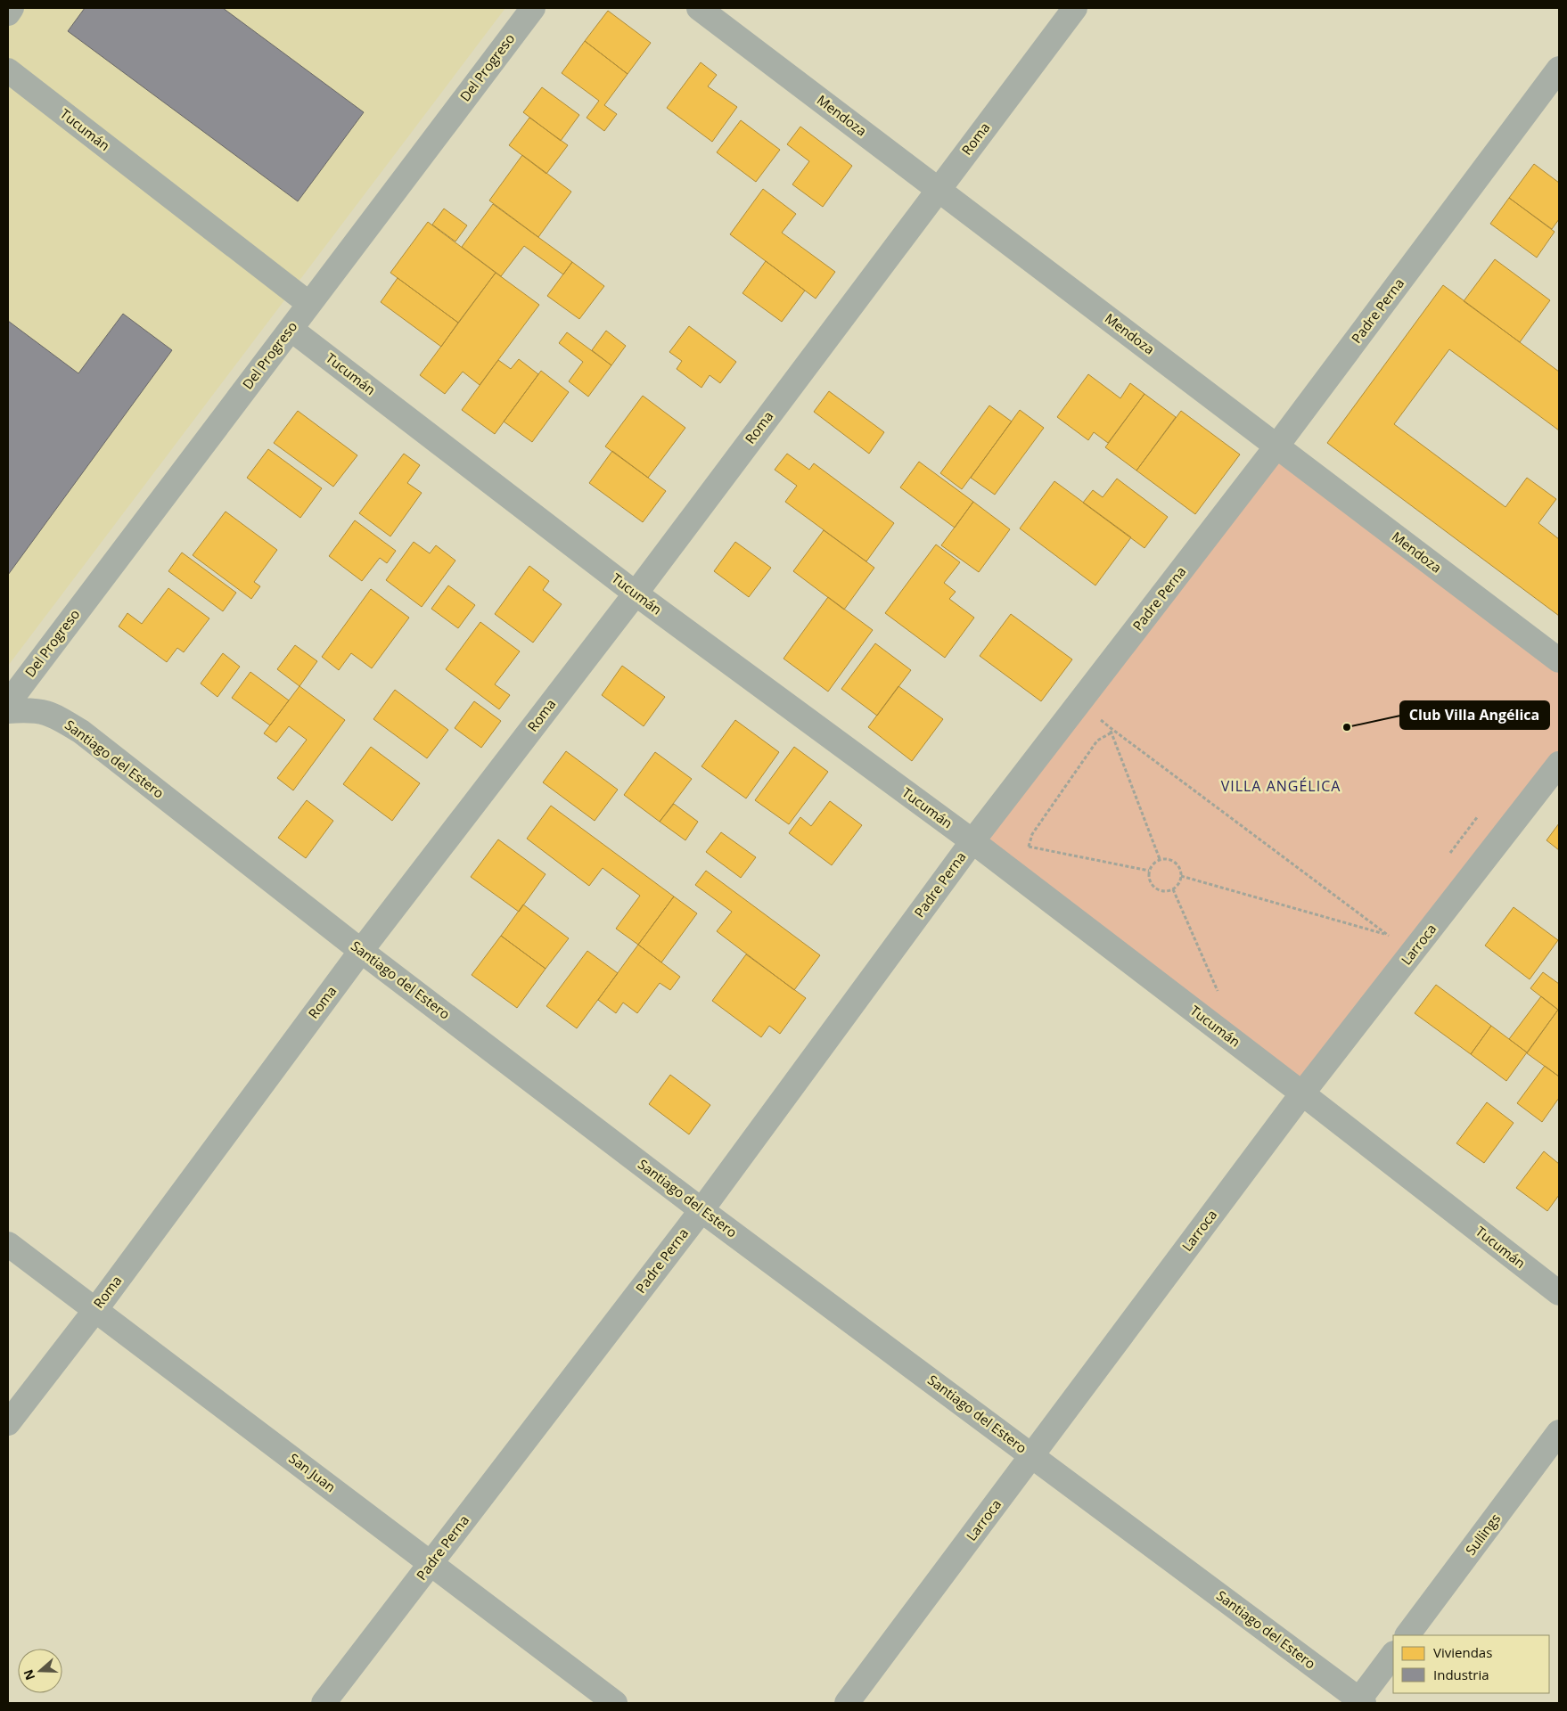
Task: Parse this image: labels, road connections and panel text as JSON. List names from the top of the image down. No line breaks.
{"streets":{"street":["Del Progreso","Mendoza","Tucumán","Roma","Padre Perna","Santiago del Estero","Larroca","San Juan","Sullings"]},"crossings":[["Del Progreso","Tucumán"],["Mendoza","Roma"],["Mendoza","Padre Perna"],["Tucumán","Roma"],["Tucumán","Padre Perna"],["Tucumán","Larroca"],["Roma","Santiago del Estero"],["Roma","San Juan"],["Padre Perna","Santiago del Estero"],["Padre Perna","San Juan"],["Santiago del Estero","Larroca"]],"districts":["VILLA ANGÉLICA"],"places":["Club Villa Angélica"],"legend":["Viviendas","Industria"],"north":"left"}
